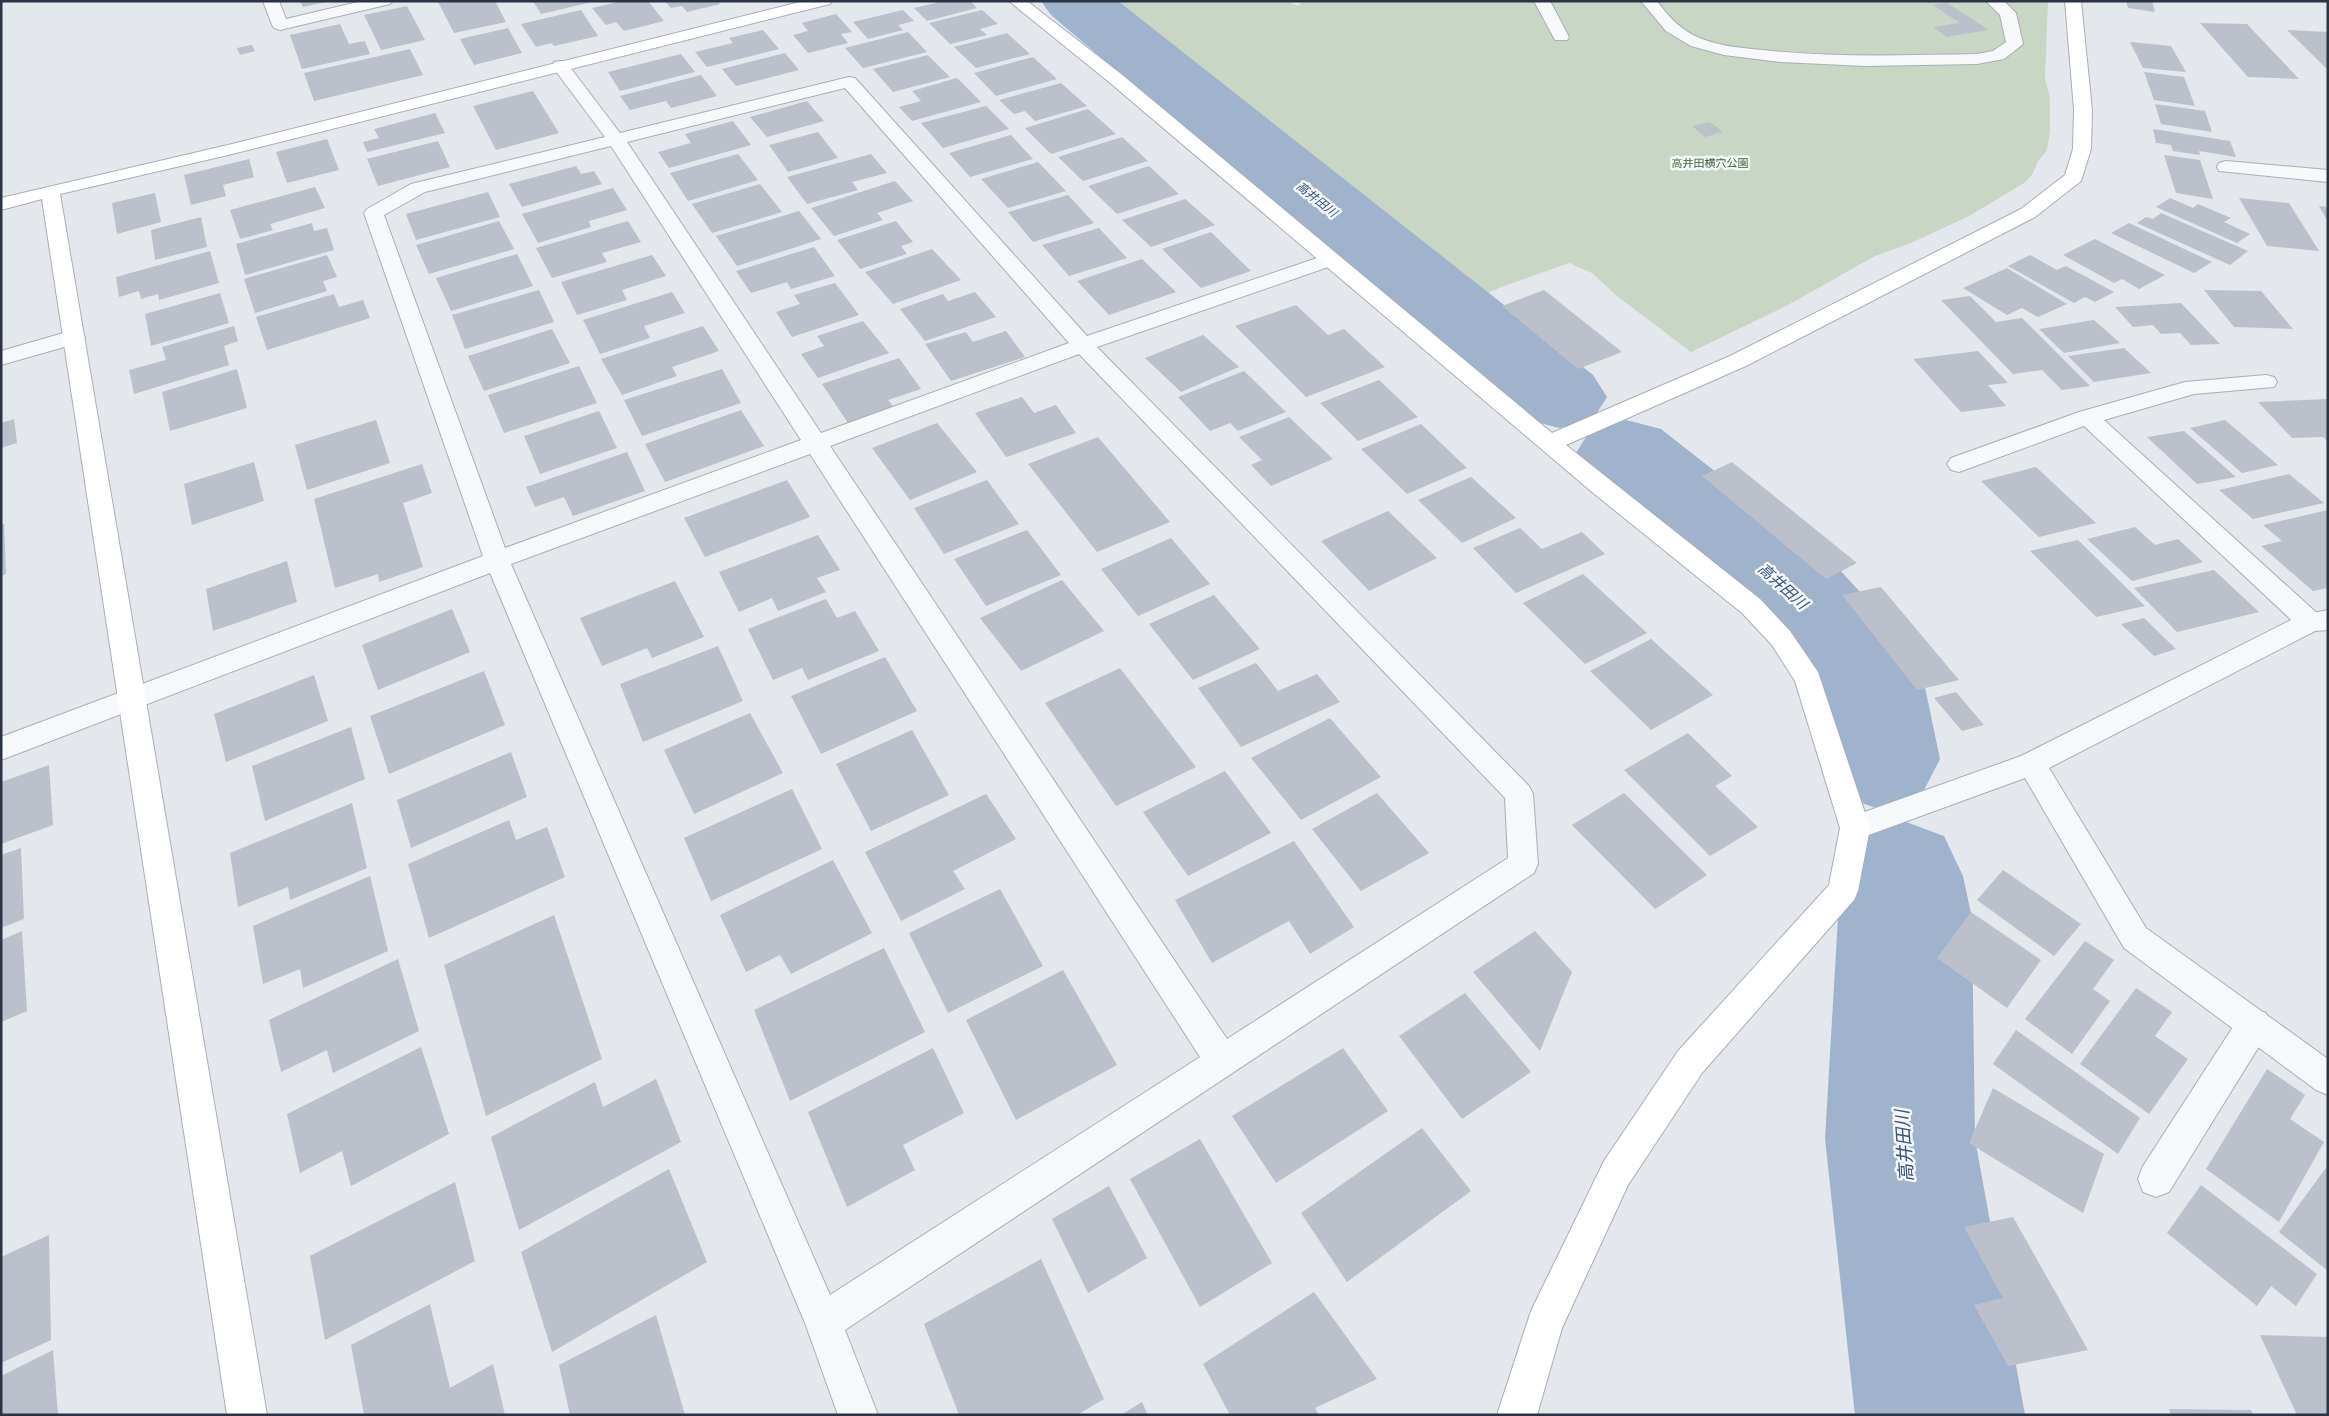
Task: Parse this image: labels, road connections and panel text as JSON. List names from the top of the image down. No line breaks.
{"water":["高井田川"],"parks":["高井田横穴公園"]}
